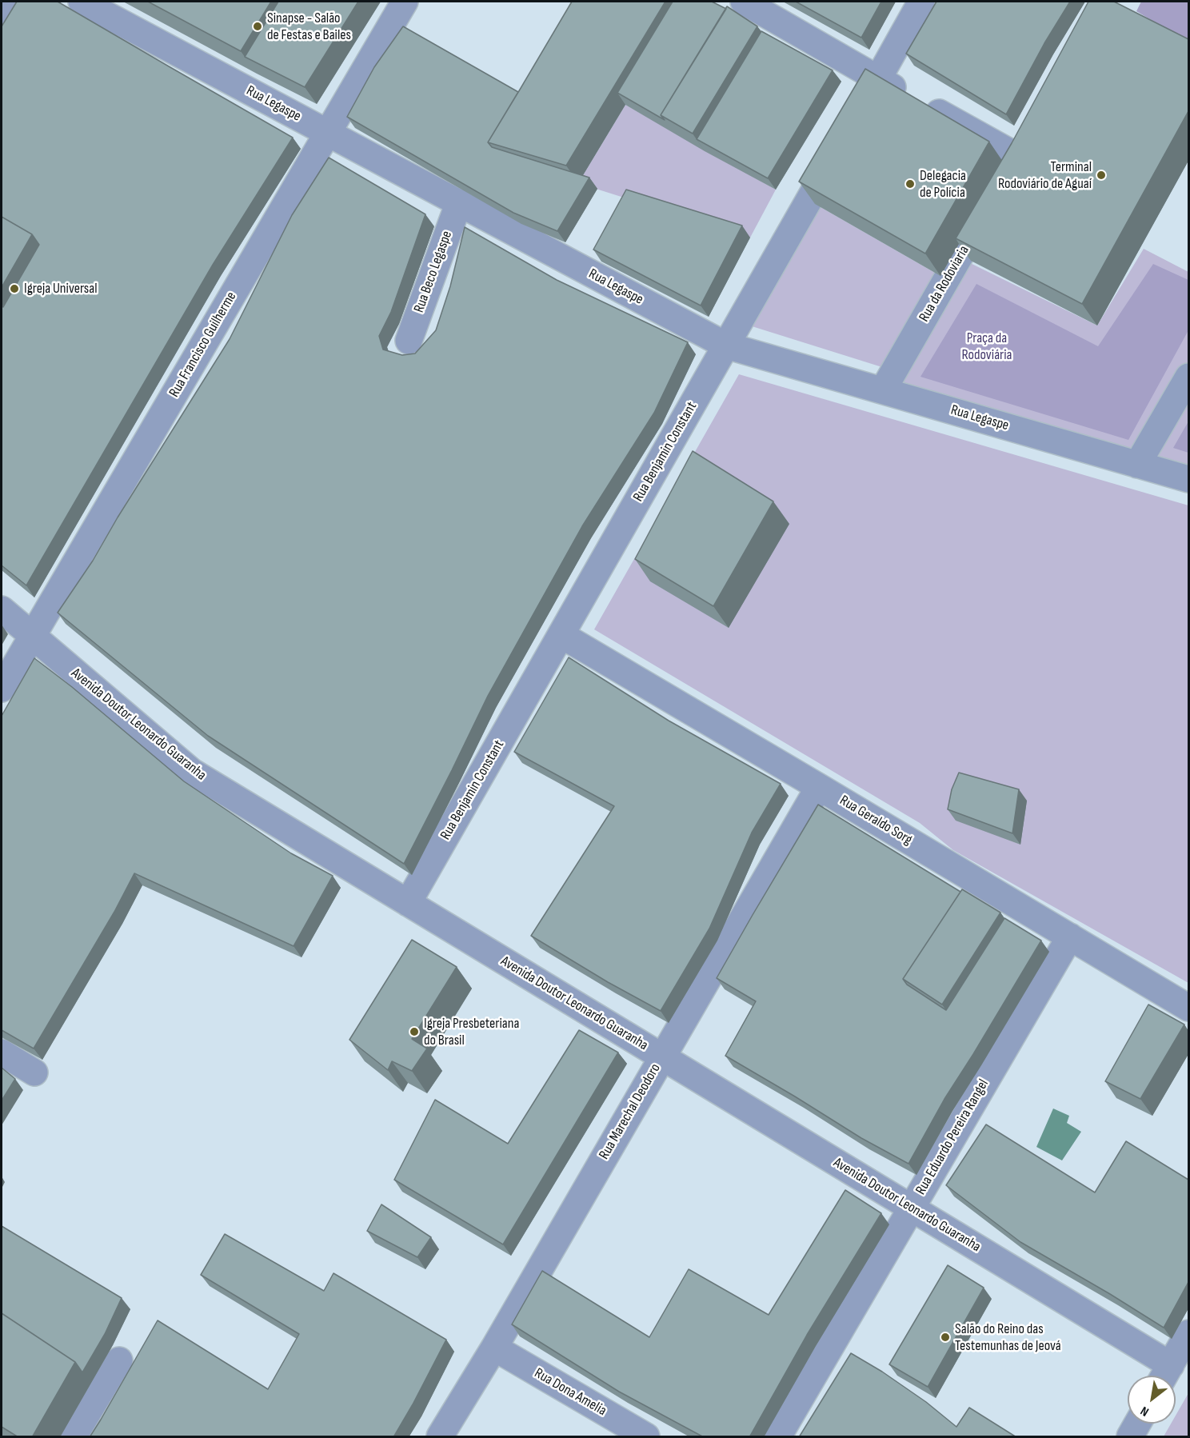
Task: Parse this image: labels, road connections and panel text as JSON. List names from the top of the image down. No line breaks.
{"streets":{"street":["Rua Legaspe","Rua Beco Legaspe","Rua da Rodoviaria","Rua Francisco Guilherme","Rua Benjamin Constant","Avenida Doutor Leonardo Guaranha","Rua Geraldo Sorg","Rua Marechal Deodoro","Rua Eduardo Pereira Rangel","Rua Dona Amelia"]},"crossings":[["Rua Legaspe","Rua Beco Legaspe"],["Rua Legaspe","Rua da Rodoviaria"],["Rua Legaspe","Rua Francisco Guilherme"],["Rua Legaspe","Rua Benjamin Constant"],["Rua Francisco Guilherme","Avenida Doutor Leonardo Guaranha"],["Rua Benjamin Constant","Avenida Doutor Leonardo Guaranha"],["Rua Benjamin Constant","Rua Geraldo Sorg"],["Avenida Doutor Leonardo Guaranha","Rua Marechal Deodoro"],["Avenida Doutor Leonardo Guaranha","Rua Eduardo Pereira Rangel"],["Rua Geraldo Sorg","Rua Marechal Deodoro"],["Rua Geraldo Sorg","Rua Eduardo Pereira Rangel"],["Rua Marechal Deodoro","Rua Dona Amelia"]],"parks":["Praça da Rodoviária"],"places":["Sinapse - Salão de Festas e Bailes","Terminal Rodoviário de Aguaí","Delegacia de Polícia","Igreja Universal","Igreja Presbeteriana do Brasil","Salão do Reino das Testemunhas de Jeová"],"north":"bottom left"}
